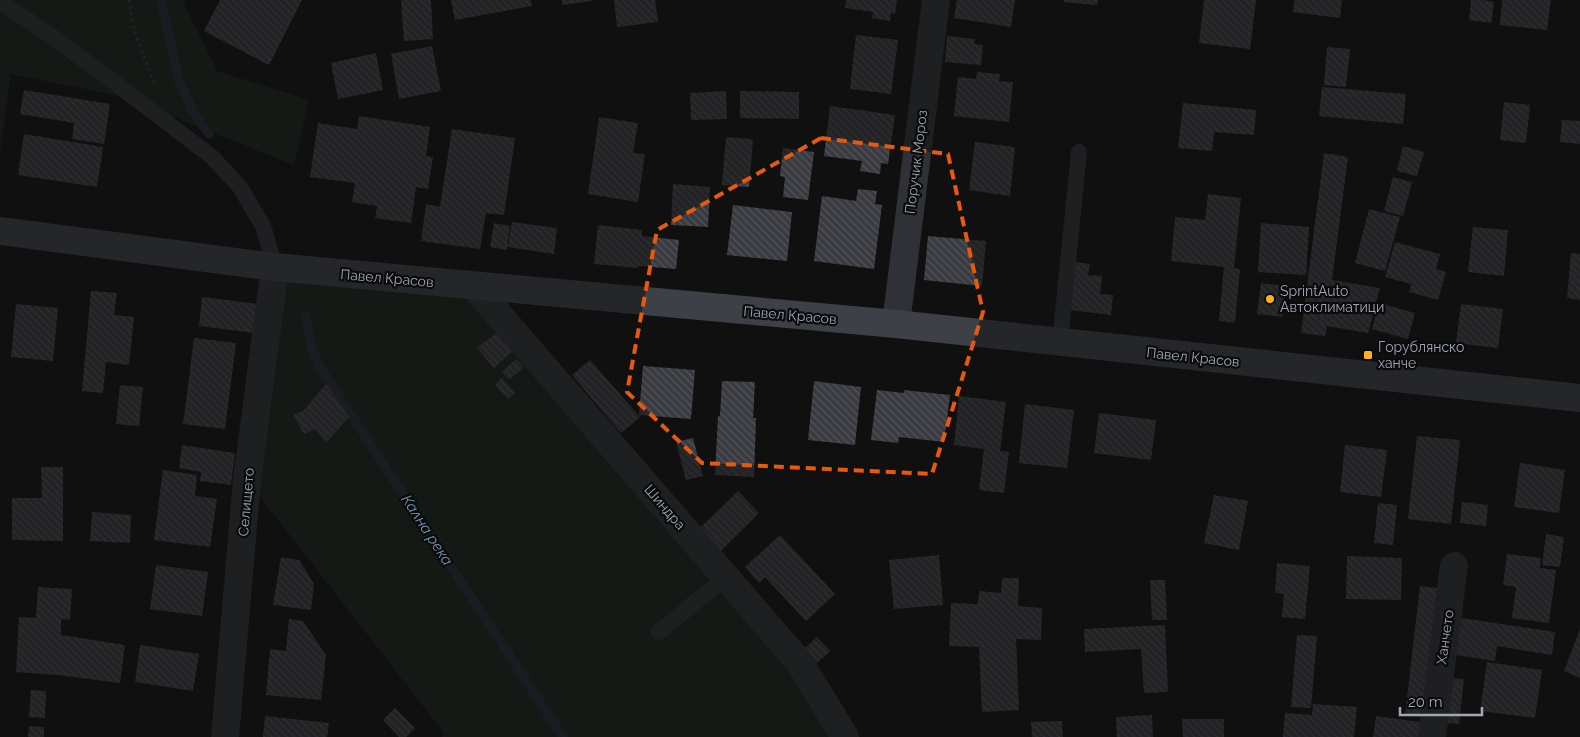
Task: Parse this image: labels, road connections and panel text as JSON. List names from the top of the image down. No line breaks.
{"streets":{"street":["Поручик Мороз","Павел Красов","Селището","Шиндра","Ханчето"]},"crossings":[["Поручик Мороз","Павел Красов"],["Павел Красов","Селището"],["Павел Красов","Шиндра"]],"water":["Кална река"],"places":{"other":["SprintAuto Автоклиматици"],"transit":["Горублянско ханче"]},"scale_bar":"20 m"}
